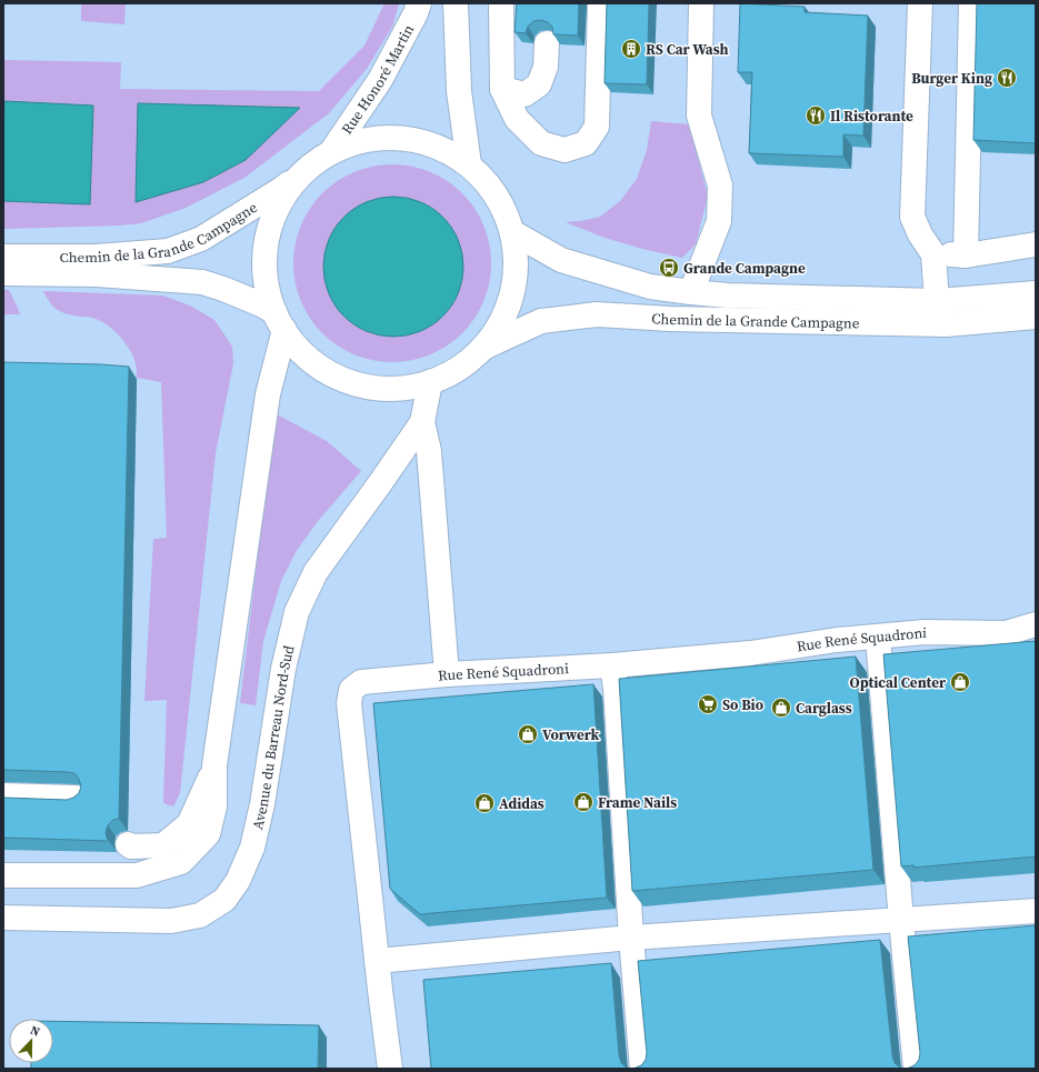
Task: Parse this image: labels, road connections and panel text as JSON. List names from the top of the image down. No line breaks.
{"streets":{"street":["Rue Honoré Martin","Chemin de la Grande Campagne","Rue René Squadroni","Avenue du Barreau Nord-Sud"]},"crossings":[["Rue Honoré Martin","Chemin de la Grande Campagne"]],"places":{"building":["RS Car Wash"],"restaurant":["Burger King","Il Ristorante"],"bus stop":["Grande Campagne"],"shop":["Optical Center","Carglass","Vorwerk","Frame Nails","Adidas"],"supermarket":["So Bio"]},"north":"top"}
